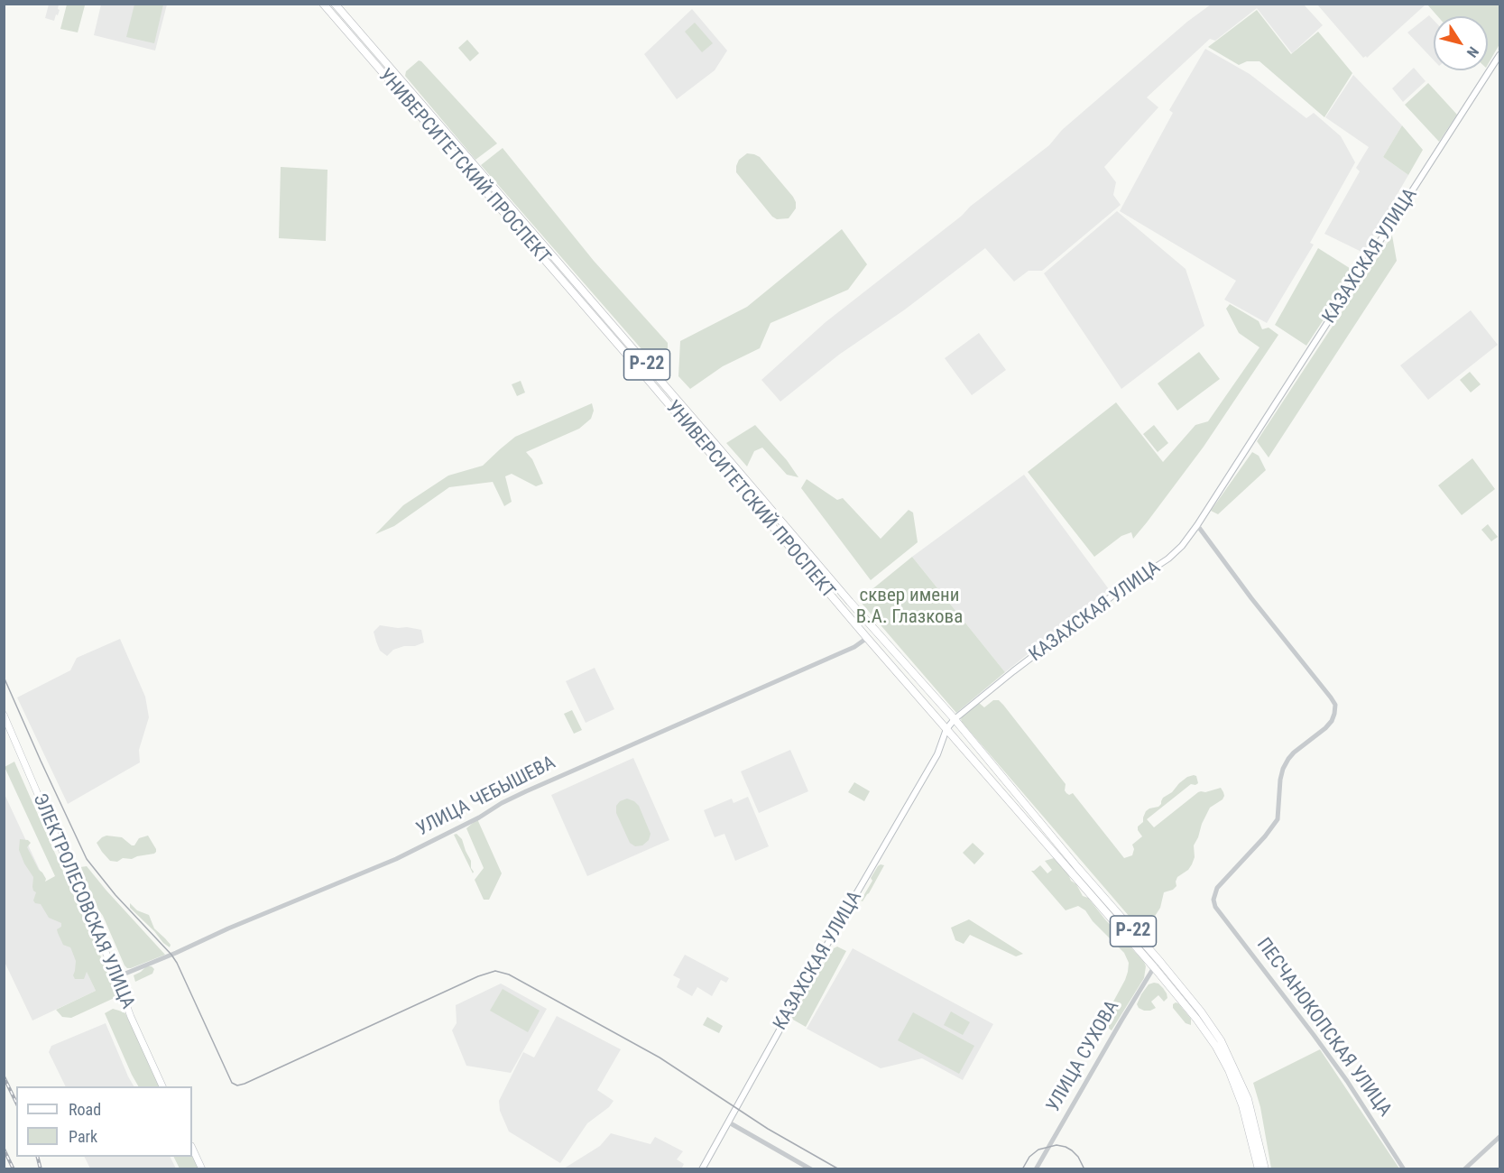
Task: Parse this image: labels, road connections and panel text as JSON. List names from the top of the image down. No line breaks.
{"streets":{"highway":["УНИВЕРСИТЕТСКИЙ ПРОСПЕКТ","Р-22"],"main road":["КАЗАХСКАЯ УЛИЦА","ЭЛЕКТРОЛЕСОВСКАЯ УЛИЦА"],"street":["УЛИЦА ЧЕБЫШЕВА","ПЕСЧАНОКОПСКАЯ УЛИЦА","УЛИЦА СУХОВА"]},"crossings":[["УНИВЕРСИТЕТСКИЙ ПРОСПЕКТ","КАЗАХСКАЯ УЛИЦА"],["УНИВЕРСИТЕТСКИЙ ПРОСПЕКТ","УЛИЦА ЧЕБЫШЕВА"],["УНИВЕРСИТЕТСКИЙ ПРОСПЕКТ","УЛИЦА СУХОВА"],["КАЗАХСКАЯ УЛИЦА","ПЕСЧАНОКОПСКАЯ УЛИЦА"],["УЛИЦА ЧЕБЫШЕВА","ЭЛЕКТРОЛЕСОВСКАЯ УЛИЦА"]],"parks":["сквер имени В.А. Глазкова"],"legend":["Road","Park"],"north":"bottom right"}
